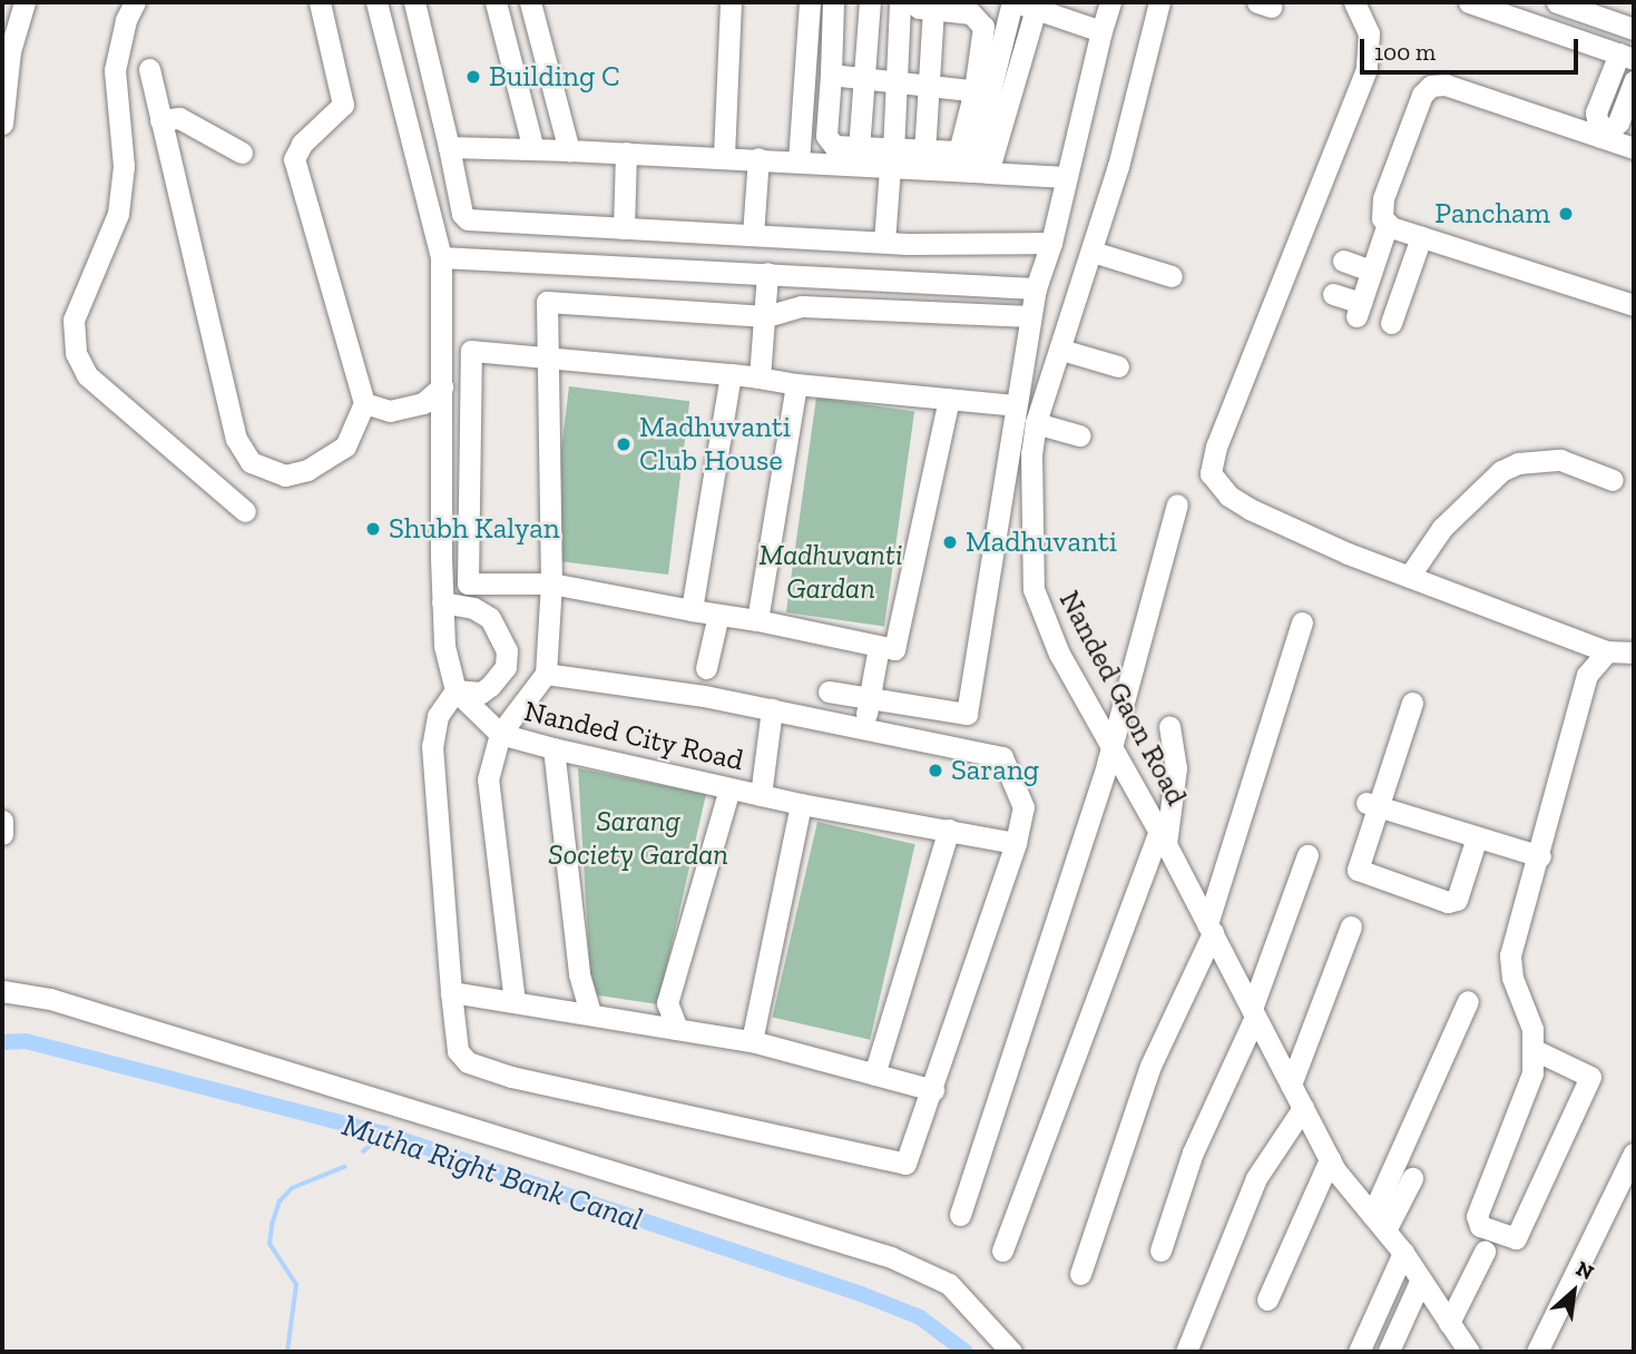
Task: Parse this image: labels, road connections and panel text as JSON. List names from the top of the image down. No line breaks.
{"streets":{"street":["Nanded Gaon Road","Nanded City Road"]},"water":["Mutha Right Bank Canal"],"parks":["Madhuvanti Gardan","Sarang Society Gardan"],"places":["Building C","Pancham","Madhuvanti Club House","Shubh Kalyan","Madhuvanti","Sarang"],"scale_bar":"100 m","north":"top right"}
